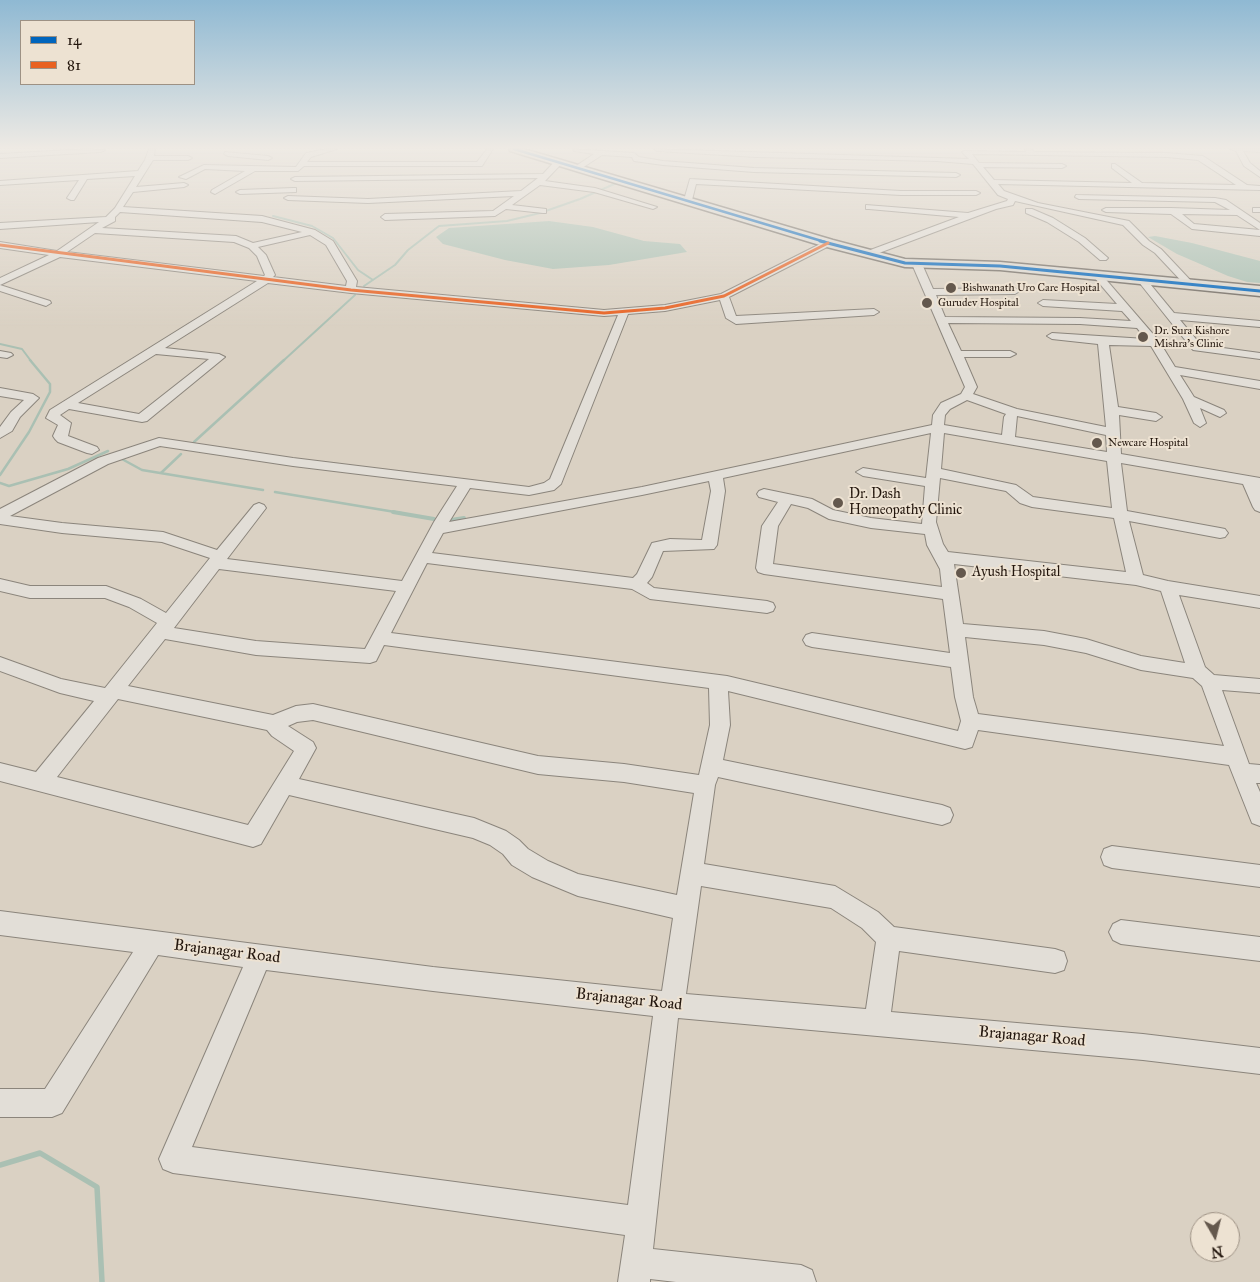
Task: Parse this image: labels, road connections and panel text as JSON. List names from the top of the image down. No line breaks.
{"streets":{"street":["Brajanagar Road"]},"places":["Bishwanath Uro Care Hospital","Gurudev Hospital","Dr. Sura Kishore Mishra's Clinic","Newcare Hospital","Dr. Dash Homeopathy Clinic","Ayush Hospital"],"lines":["transit line 14","transit line 81"],"legend":["14","81"],"north":"bottom"}
